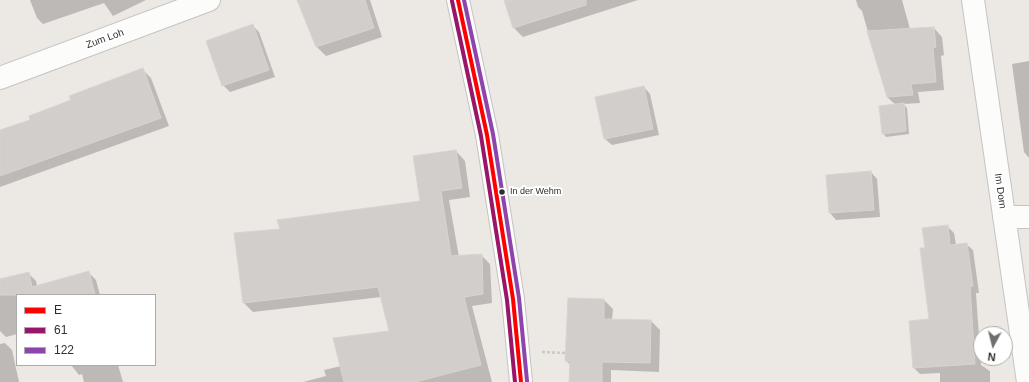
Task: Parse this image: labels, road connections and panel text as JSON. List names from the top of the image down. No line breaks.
{"streets":{"street":["Zum Loh","Im Dorn"]},"places":["In der Wehm"],"lines":["transit line E","transit line 122","transit line 61"],"legend":["E","61","122"],"north":"bottom"}
